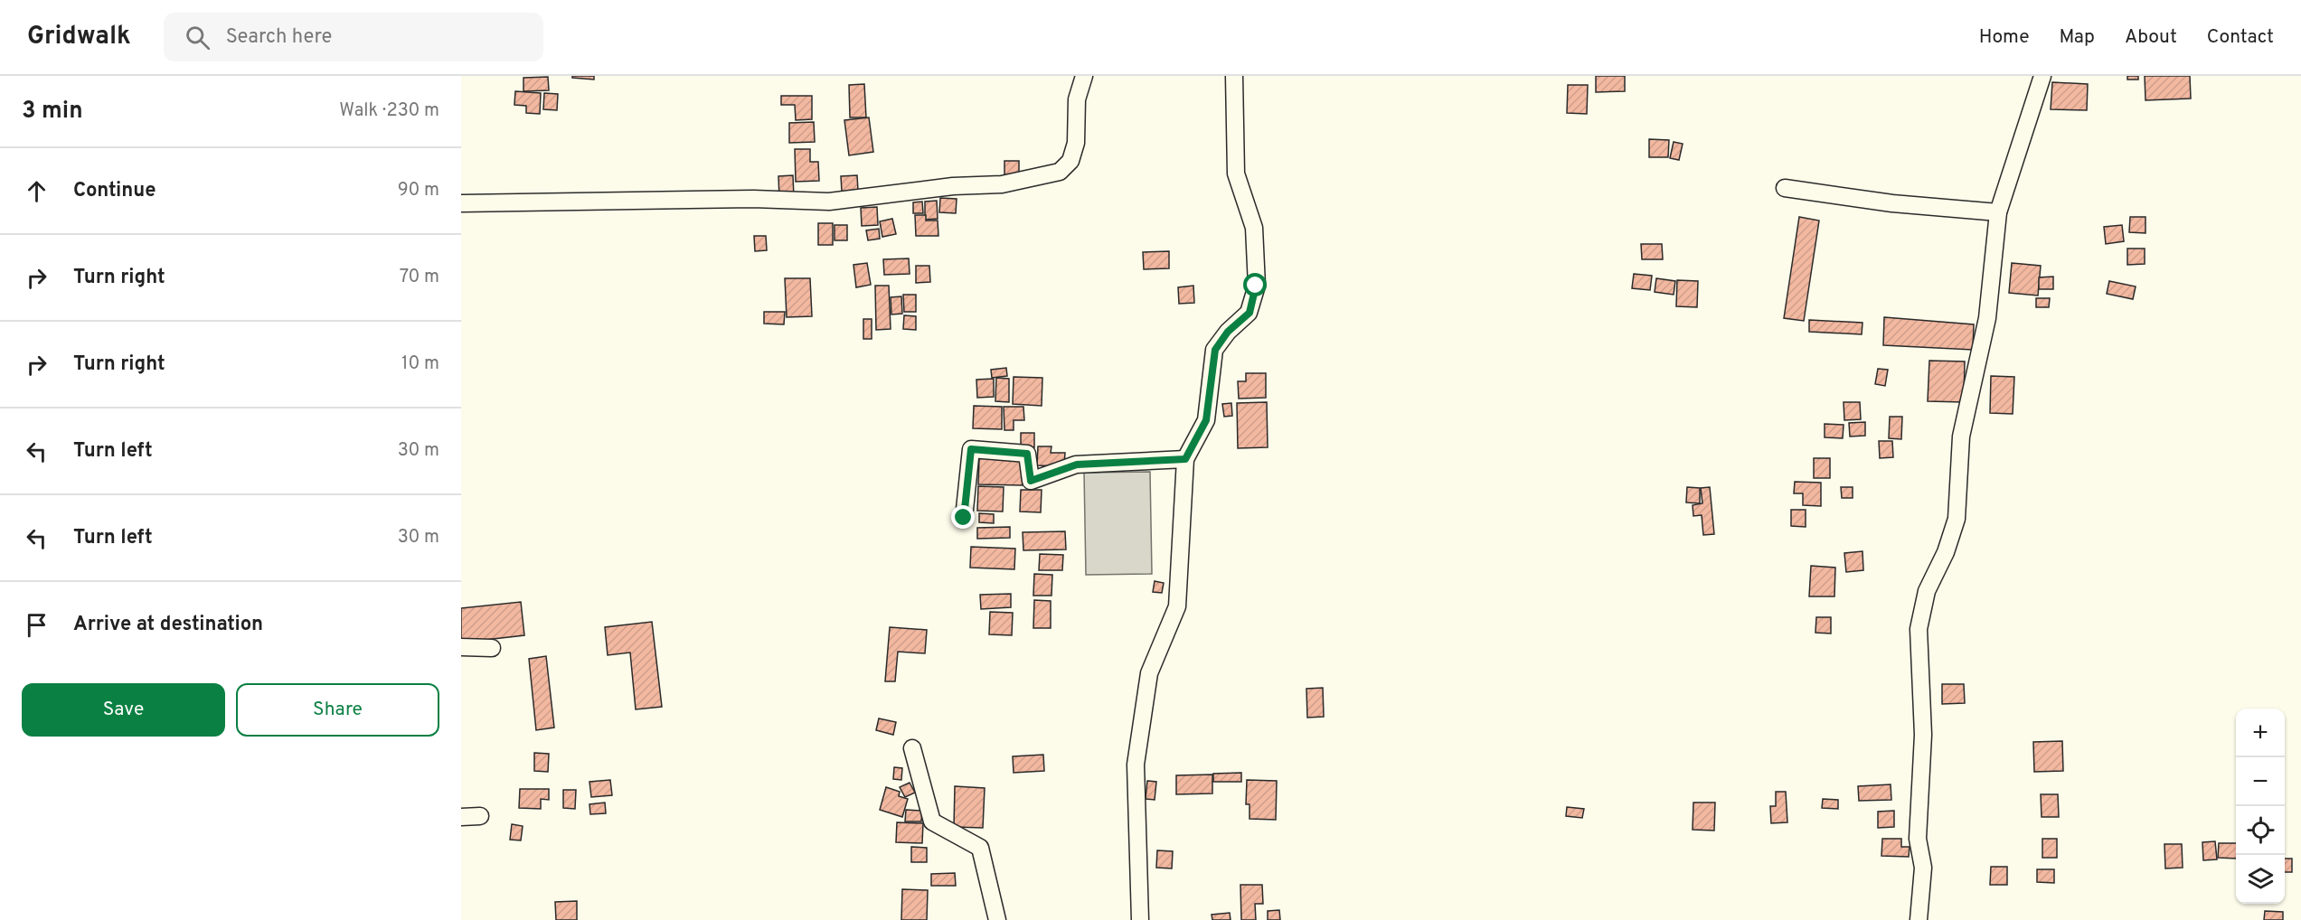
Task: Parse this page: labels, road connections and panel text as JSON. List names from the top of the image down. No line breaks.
{"page":{"header":"Gridwalk","search":"Search here","nav":["Home","Map","About","Contact"],"heading":["3 min","Walk · 230 m"],"list":[["Continue","90 m"],["Turn right","70 m"],["Turn right","10 m"],["Turn left","30 m"],["Turn left","30 m"],"Arrive at destination"],"buttons":["Save","Share"],"map_buttons":["+","−"]}}
